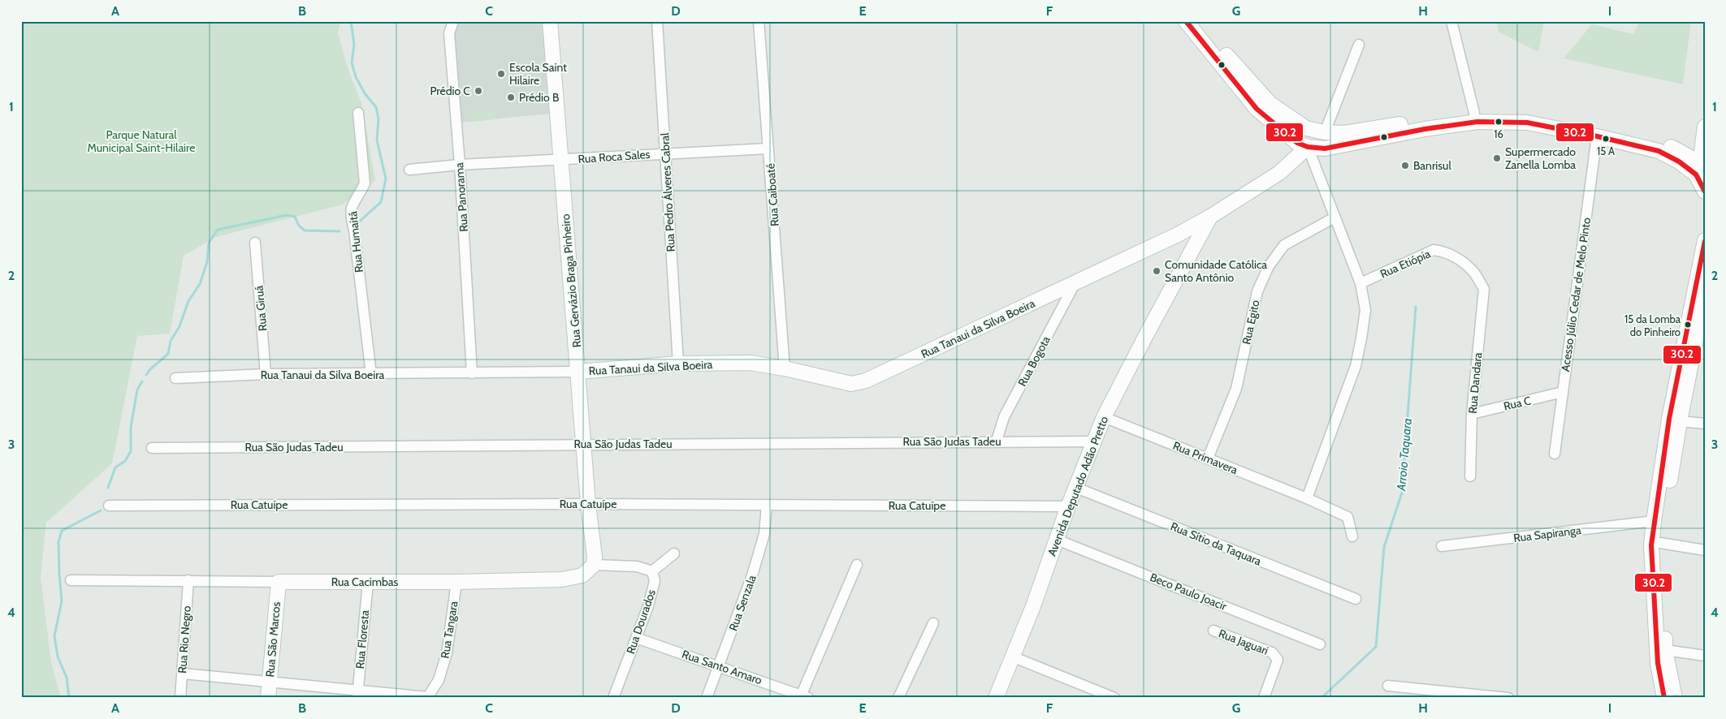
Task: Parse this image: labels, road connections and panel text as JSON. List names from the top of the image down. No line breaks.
{"streets":{"street":["Rua Roca Sales","Rua Pedro Álveres Cabral","Rua Caiboaté","Rua Panorama","Rua Humaitá","Rua Etiópia","Rua Gervázio Braga Pinheiro","Acesso Júlio Cedar de Melo Pinto","Rua Giruá","Rua Egito","Rua Tanaui da Silva Boeira","Rua Bogota","Rua Dandara","Rua C","Rua São Judas Tadeu","Rua Primavera","Avenida Deputado Adão Pretto","Rua Catuípe","Rua Sapiranga","Rua Sítio da Taquara","Rua Cacimbas","Beco Paulo Joacir","Rua Senzala","Rua Dourados","Rua Tangara","Rua Rio Negro","Rua São Marcos","Rua Floresta","Rua Jaguari","Rua Santo Amaro"]},"crossings":[["Rua Roca Sales","Rua Pedro Álveres Cabral"],["Rua Roca Sales","Rua Caiboaté"],["Rua Roca Sales","Rua Panorama"],["Rua Roca Sales","Rua Gervázio Braga Pinheiro"],["Rua Pedro Álveres Cabral","Rua Tanaui da Silva Boeira"],["Rua Caiboaté","Rua Tanaui da Silva Boeira"],["Rua Panorama","Rua Tanaui da Silva Boeira"],["Rua Humaitá","Rua Tanaui da Silva Boeira"],["Rua Etiópia","Rua Dandara"],["Rua Gervázio Braga Pinheiro","Rua Tanaui da Silva Boeira"],["Rua Gervázio Braga Pinheiro","Rua São Judas Tadeu"],["Rua Gervázio Braga Pinheiro","Rua Catuípe"],["Rua Gervázio Braga Pinheiro","Rua Cacimbas"],["Acesso Júlio Cedar de Melo Pinto","Rua C"],["Rua Giruá","Rua Tanaui da Silva Boeira"],["Rua Egito","Rua Primavera"],["Rua Tanaui da Silva Boeira","Rua Bogota"],["Rua Tanaui da Silva Boeira","Avenida Deputado Adão Pretto"],["Rua Bogota","Rua São Judas Tadeu"],["Rua Dandara","Rua C"],["Rua São Judas Tadeu","Avenida Deputado Adão Pretto"],["Rua Primavera","Avenida Deputado Adão Pretto"],["Avenida Deputado Adão Pretto","Rua Catuípe"],["Avenida Deputado Adão Pretto","Rua Sítio da Taquara"],["Avenida Deputado Adão Pretto","Beco Paulo Joacir"],["Rua Catuípe","Rua Senzala"],["Rua Cacimbas","Rua Tangara"],["Rua Cacimbas","Rua Rio Negro"],["Rua Cacimbas","Rua São Marcos"],["Rua Cacimbas","Rua Floresta"],["Rua Senzala","Rua Santo Amaro"],["Rua Dourados","Rua Santo Amaro"]],"water":["Arroio Taquara"],"parks":["Parque Natural Municipal Saint-Hilaire"],"places":["Escola Saint Hilaire","Prédio C","Prédio B","16","15 A","Supermercado Zanella Lomba","Banrisul","Comunidade Católica Santo Antônio","15 da Lomba do Pinheiro"],"lines":["transit line 30.2"],"grid":{"columns":["A","B","C","D","E","F","G","H","I"],"rows":["1","2","3","4"]}}
